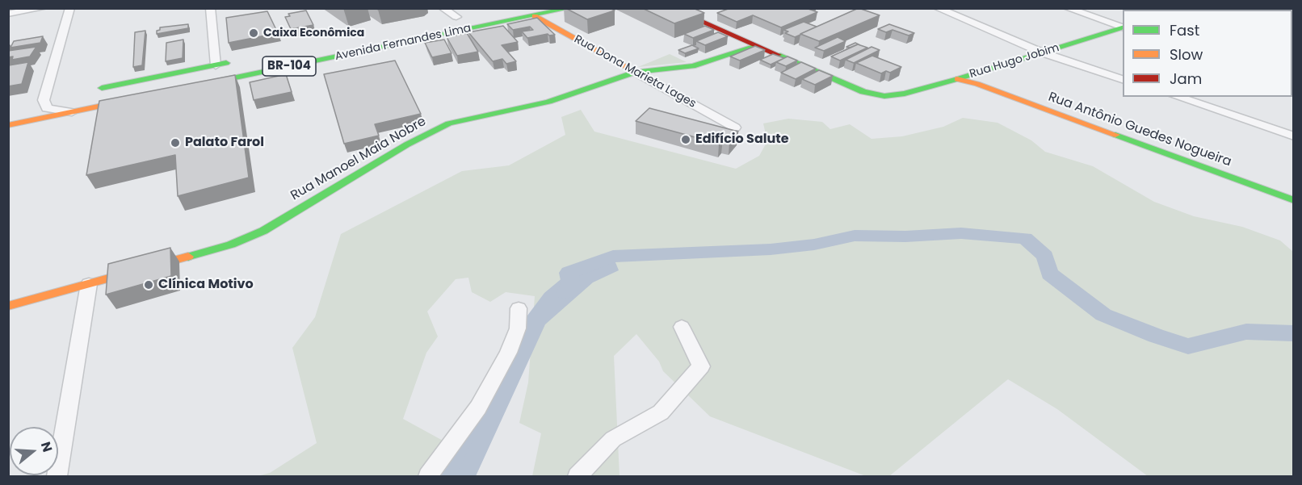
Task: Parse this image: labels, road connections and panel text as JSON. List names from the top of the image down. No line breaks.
{"streets":{"main road":["Avenida Fernandes Lima","Rua Hugo Jobim","BR-104","Rua Dona Marieta Lages","Rua Antônio Guedes Nogueira","Rua Manoel Maia Nobre"]},"crossings":[["Avenida Fernandes Lima","Rua Dona Marieta Lages"],["Rua Hugo Jobim","Rua Antônio Guedes Nogueira"],["Rua Hugo Jobim","Rua Manoel Maia Nobre"],["Rua Dona Marieta Lages","Rua Manoel Maia Nobre"]],"places":["Caixa Econômica","Edifício Salute","Palato Farol","Clínica Motivo"],"legend":["Fast","Slow","Jam"],"north":"right"}
